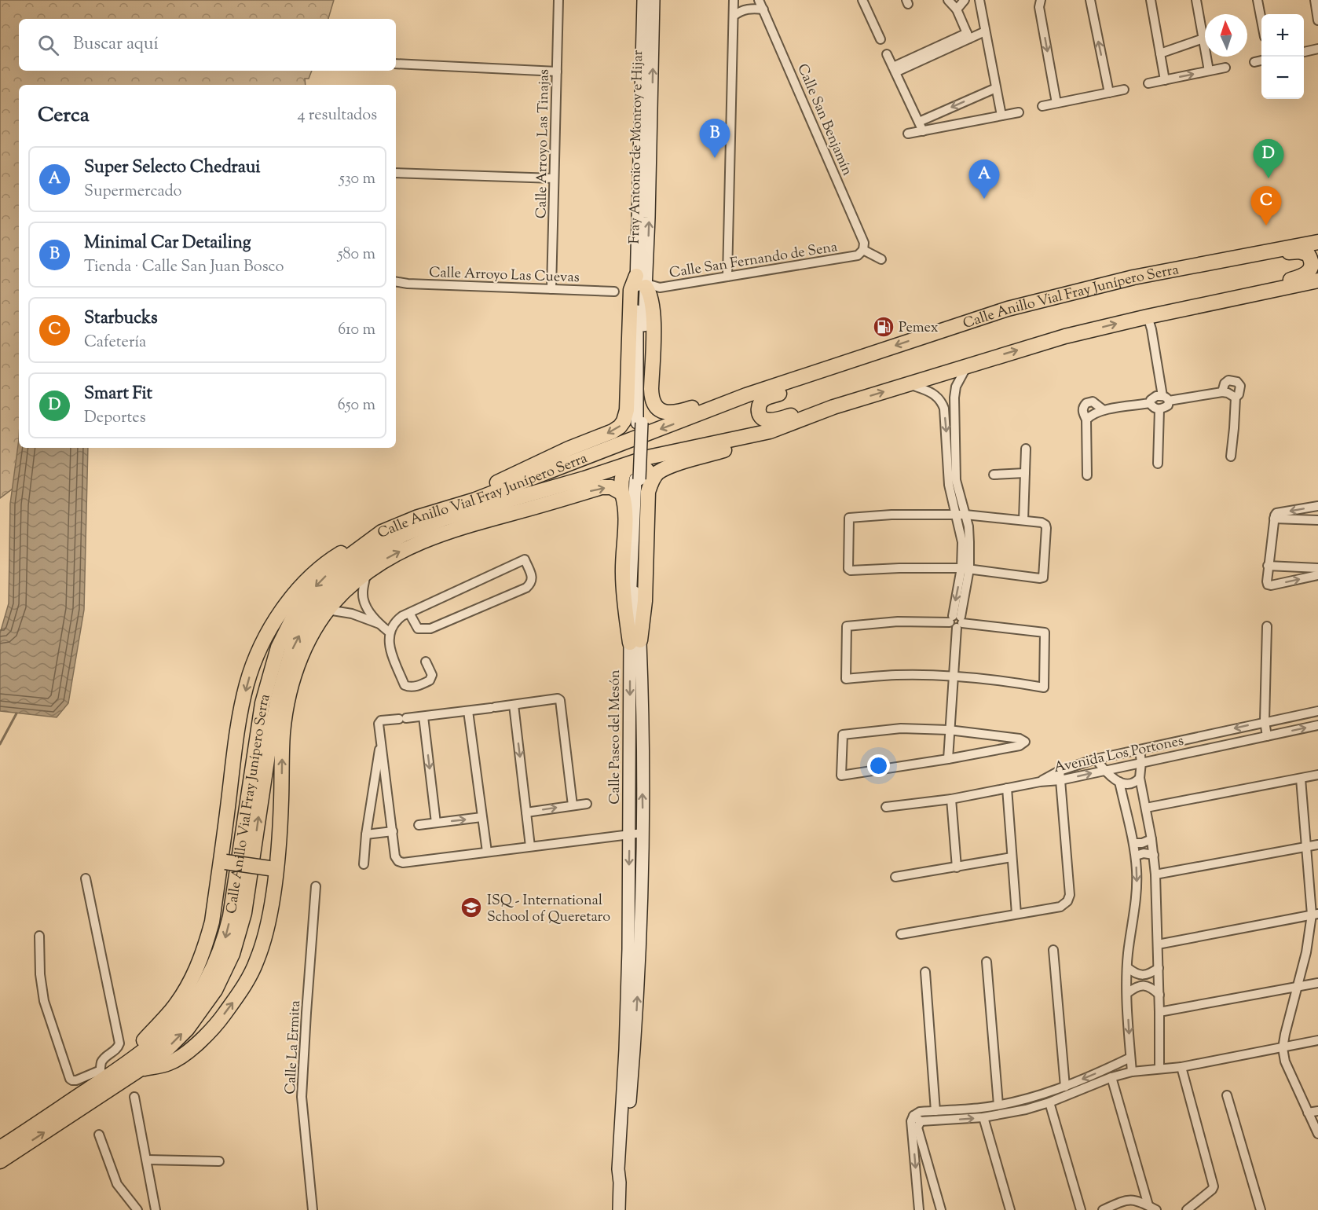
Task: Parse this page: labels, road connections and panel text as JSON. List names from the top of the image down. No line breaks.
{"streets":{"highway":["Calle Anillo Vial Fray Junípero Serra"],"main road":["Fray Antonio de Monroy e Hijar","Calle Paseo del Mesón"],"street":["Calle San Benjamín","Calle Arroyo Las Tinajas","Calle San Fernando de Sena","Calle Arroyo Las Cuevas","Avenida Los Portones","Calle La Ermita"]},"crossings":[["Calle San Benjamín","Calle San Fernando de Sena"],["Calle Arroyo Las Tinajas","Calle Arroyo Las Cuevas"],["Fray Antonio de Monroy e Hijar","Calle San Fernando de Sena"]],"places":{"fuel station":["Pemex"],"school or university":["ISQ - International School of Queretaro"]},"north":"top","page":{"map_buttons":["+","−"],"search":"Buscar aquí","heading":["Cerca","4 resultados"],"pins":["B","D","A","C"],"list":[{"mark":"A","name":"Super Selecto Chedraui","note":"Supermercado","value":"530 m"},{"mark":"B","name":"Minimal Car Detailing","note":"Tienda · Calle San Juan Bosco","value":"580 m"},{"mark":"C","name":"Starbucks","note":"Cafetería","value":"610 m"},{"mark":"D","name":"Smart Fit","note":"Deportes","value":"650 m"}]}}
